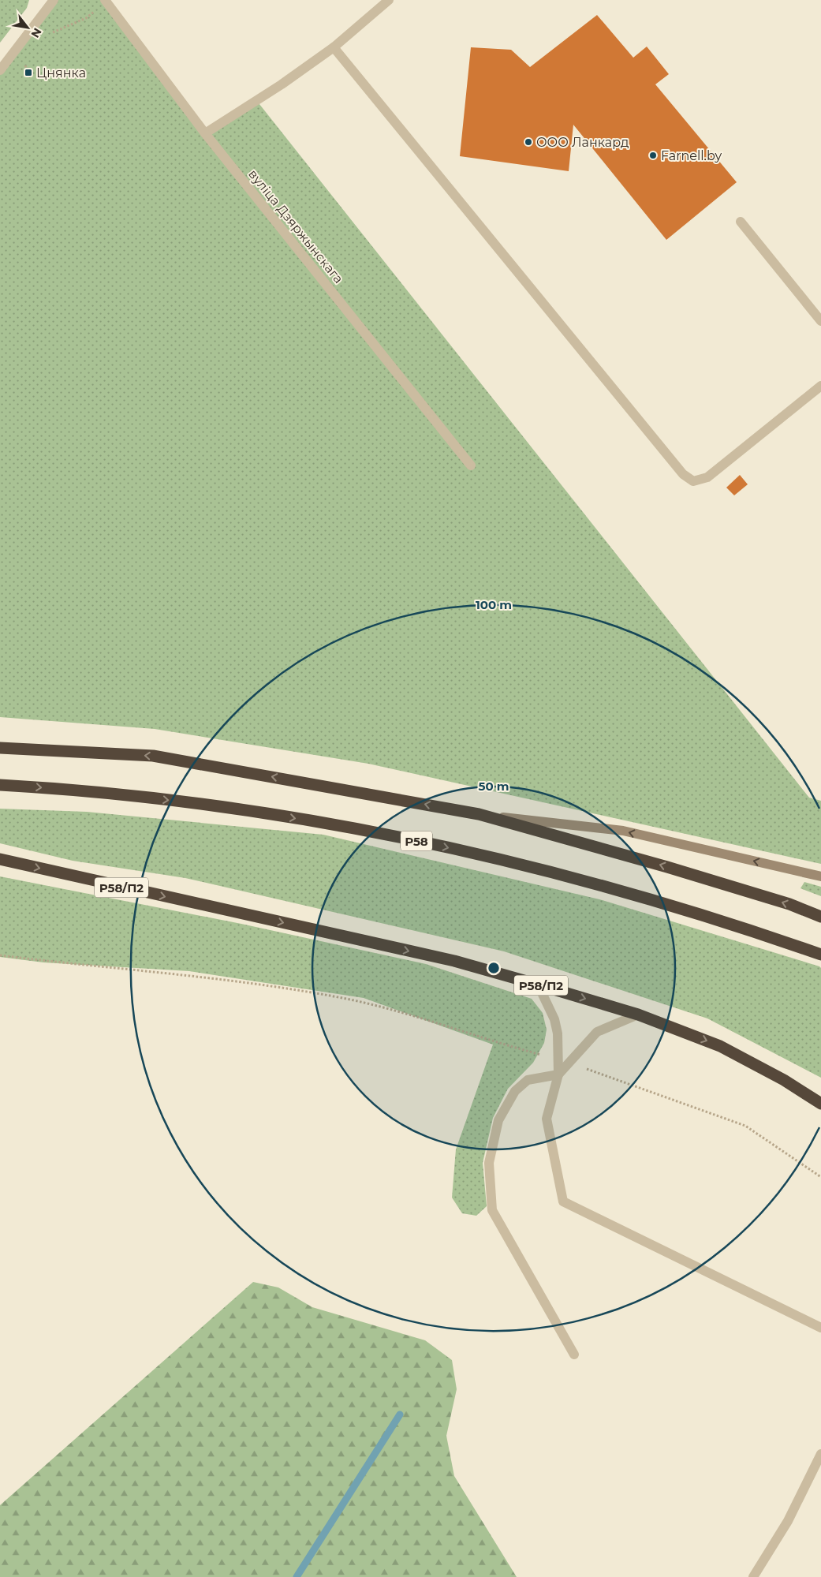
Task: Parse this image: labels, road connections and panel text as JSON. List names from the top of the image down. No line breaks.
{"streets":{"highway":["Р58","Р58/П2"],"street":["вуліца Дзяржынскага"]},"places":{"transit":["Цнянка"],"other":["ООО Ланкард","Farnell.by"]},"north":"bottom right","rings":["100 m","50 m"]}
